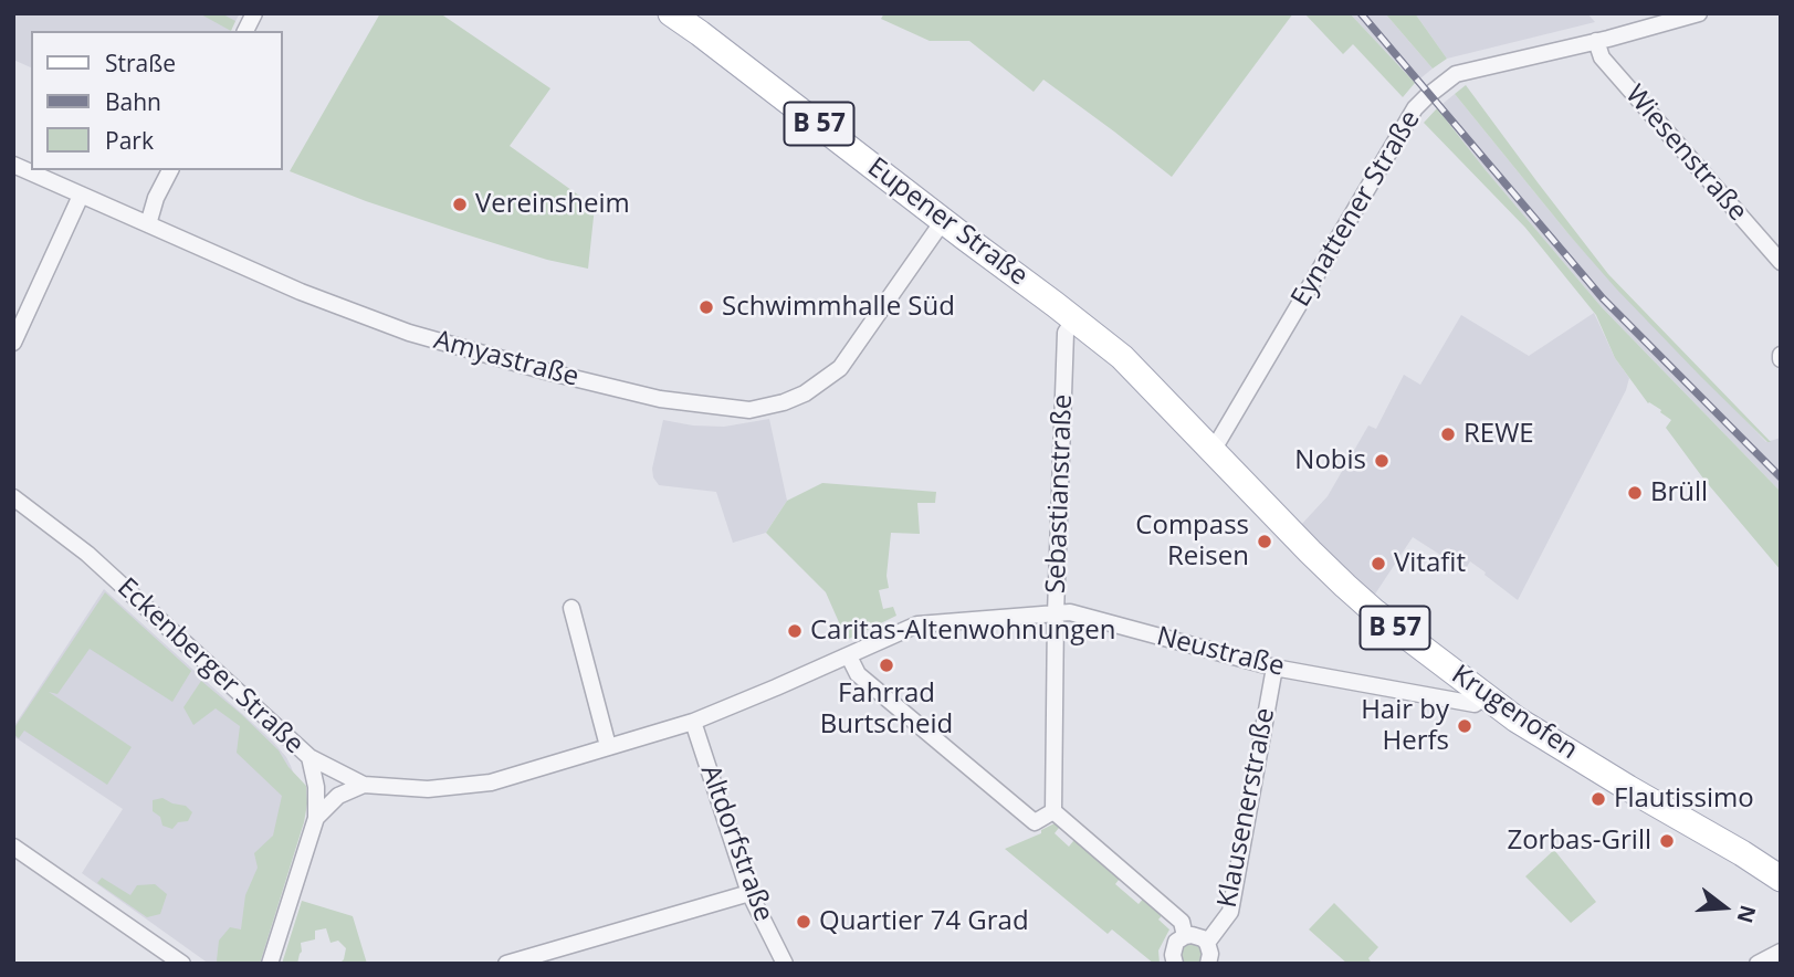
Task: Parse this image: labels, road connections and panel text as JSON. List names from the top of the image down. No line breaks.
{"streets":{"main road":["B 57","Eupener Straße","Krugenofen"],"street":["Wiesenstraße","Eynattener Straße","Amyastraße","Sebastianstraße","Neustraße","Eckenberger Straße","Klausenerstraße","Altdorfstraße"]},"crossings":[["Wiesenstraße","Eynattener Straße"],["Eynattener Straße","Krugenofen"],["Eupener Straße","Amyastraße"],["Eupener Straße","Sebastianstraße"],["Eupener Straße","Krugenofen"],["Sebastianstraße","Neustraße"],["Sebastianstraße","Krugenofen"],["Neustraße","Eckenberger Straße"],["Neustraße","Krugenofen"],["Neustraße","Klausenerstraße"],["Neustraße","Altdorfstraße"],["Eckenberger Straße","Altdorfstraße"]],"places":["Vereinsheim","Schwimmhalle Süd","REWE","Nobis","Brüll","Compass Reisen","Vitafit","Caritas-Altenwohnungen","Fahrrad Burtscheid","Hair by Herfs","Flautissimo","Zorbas-Grill","Quartier 74 Grad"],"legend":["Straße","Bahn","Park"],"north":"right"}
